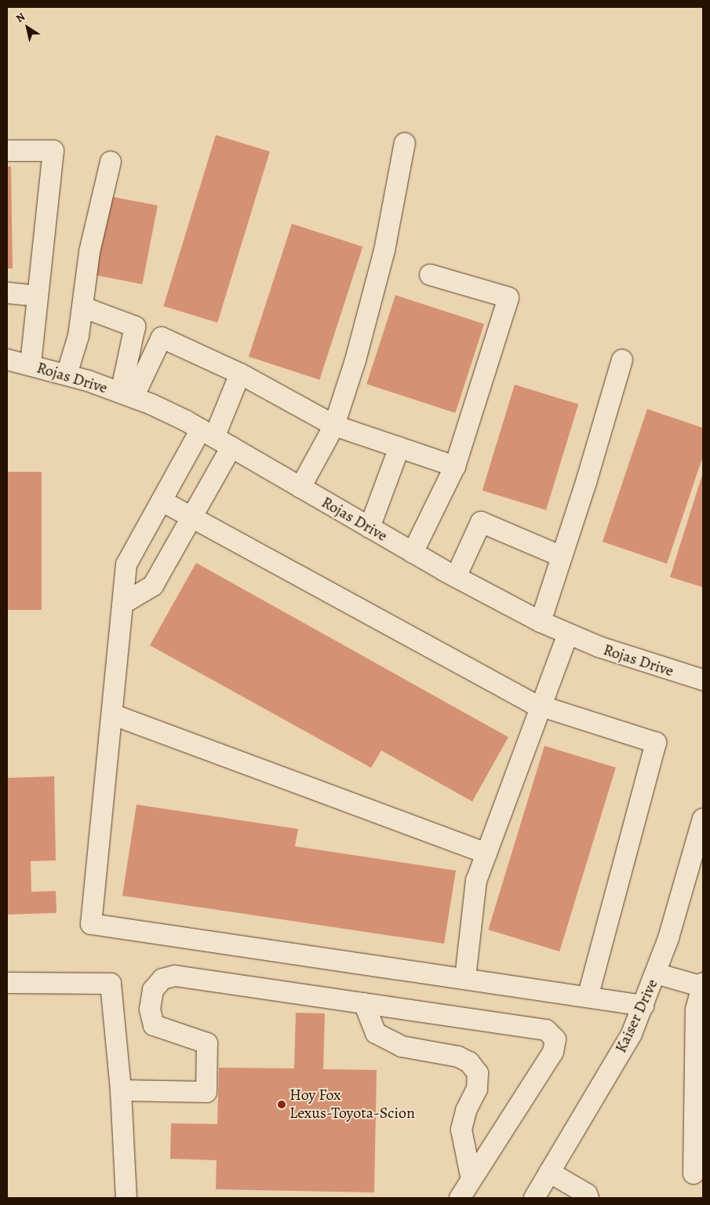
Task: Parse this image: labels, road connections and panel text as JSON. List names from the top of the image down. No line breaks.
{"streets":{"street":["Rojas Drive","Kaiser Drive"]},"places":["Hoy Fox Lexus-Toyota-Scion"],"north":"top left"}
